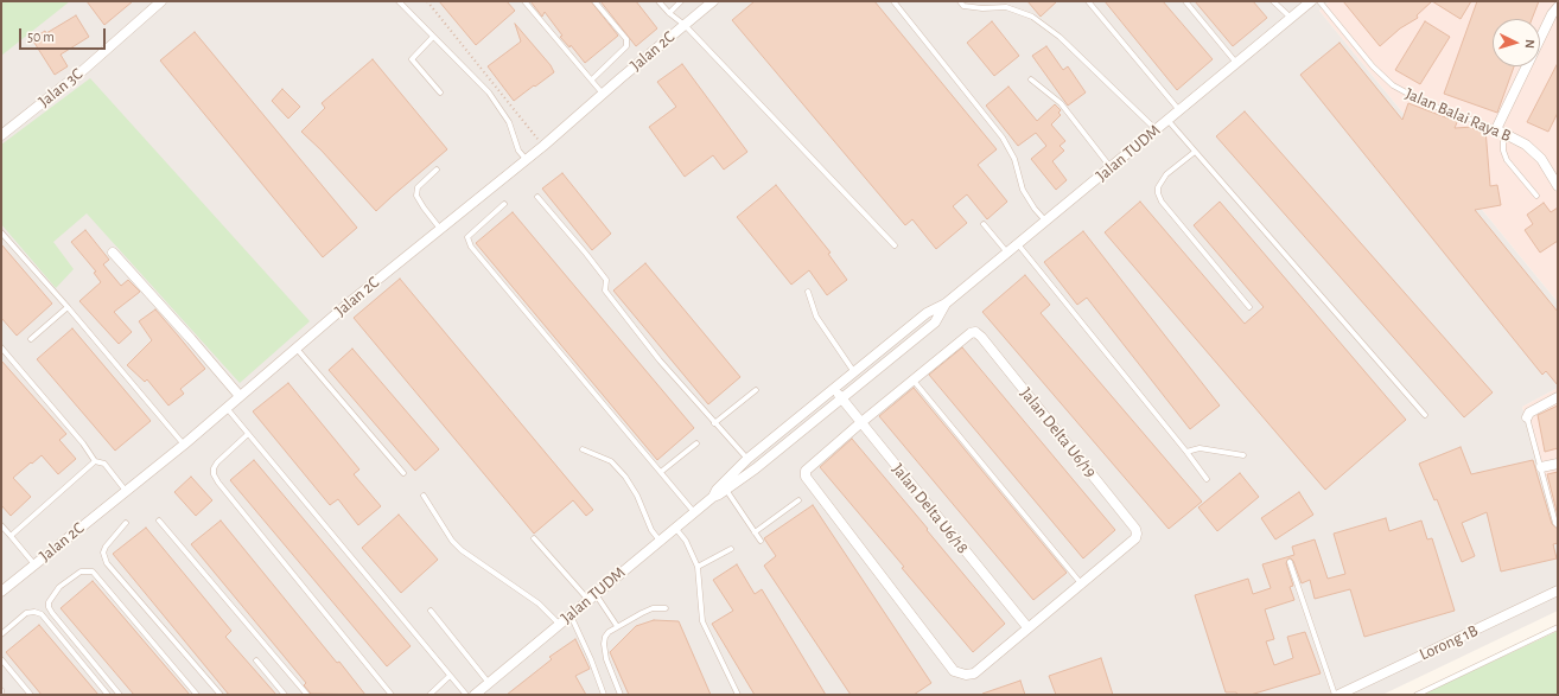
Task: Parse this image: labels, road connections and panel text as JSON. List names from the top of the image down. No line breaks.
{"streets":{"street":["Jalan 2C","Jalan 3C","Jalan Balai Raya B","Jalan TUDM","Jalan Delta U6/19","Jalan Delta U6/18","Lorong 1B"]},"crossings":[["Jalan TUDM","Jalan Delta U6/18"]],"scale_bar":"50 m","north":"right"}
